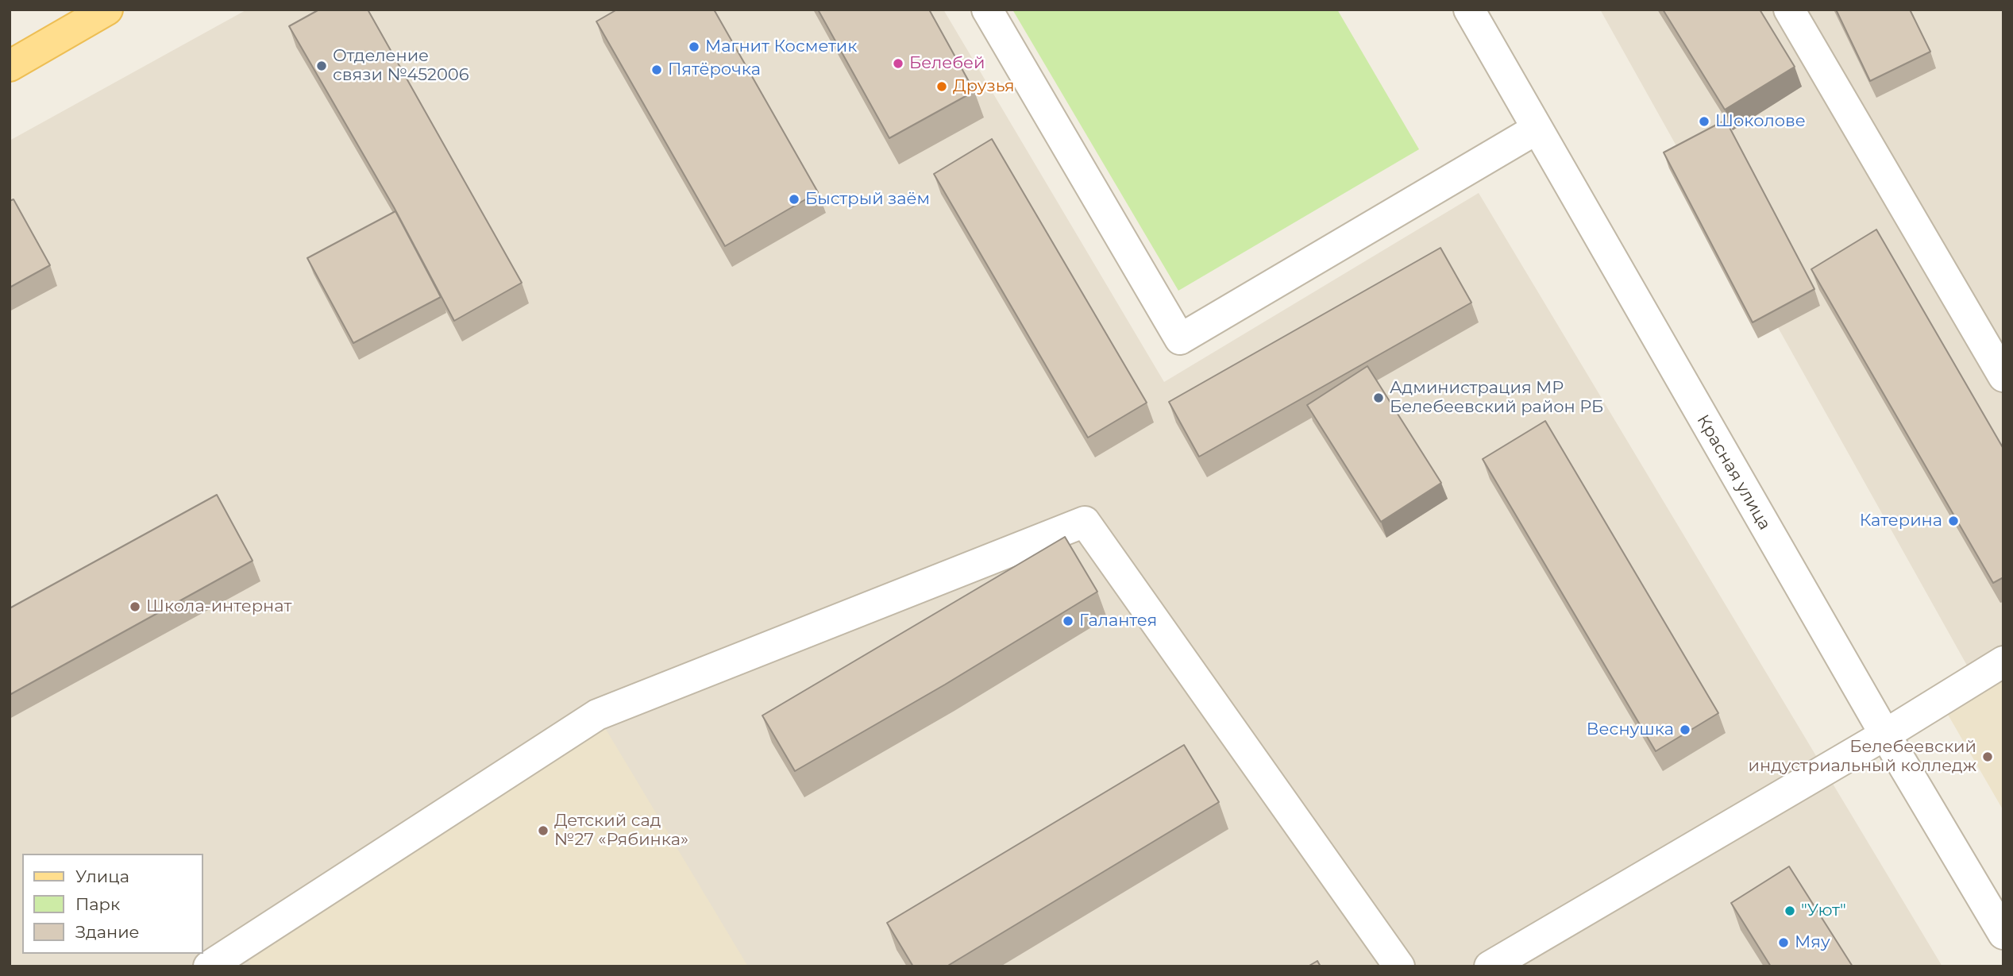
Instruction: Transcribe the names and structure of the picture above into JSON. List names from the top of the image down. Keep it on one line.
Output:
{"streets":{"street":["Красная улица"]},"places":["Магнит Косметик","Белебей","Отделение связи №452006","Пятёрочка","Друзья","Шоколове","Быстрый заём","Администрация МР Белебеевский район РБ","Катерина","Школа-интернат","Галантея","Веснушка","Белебеевский индустриальный колледж","Детский сад №27 «Рябинка»","\"Уют\"","Мяу"],"legend":["Улица","Парк","Здание"]}
